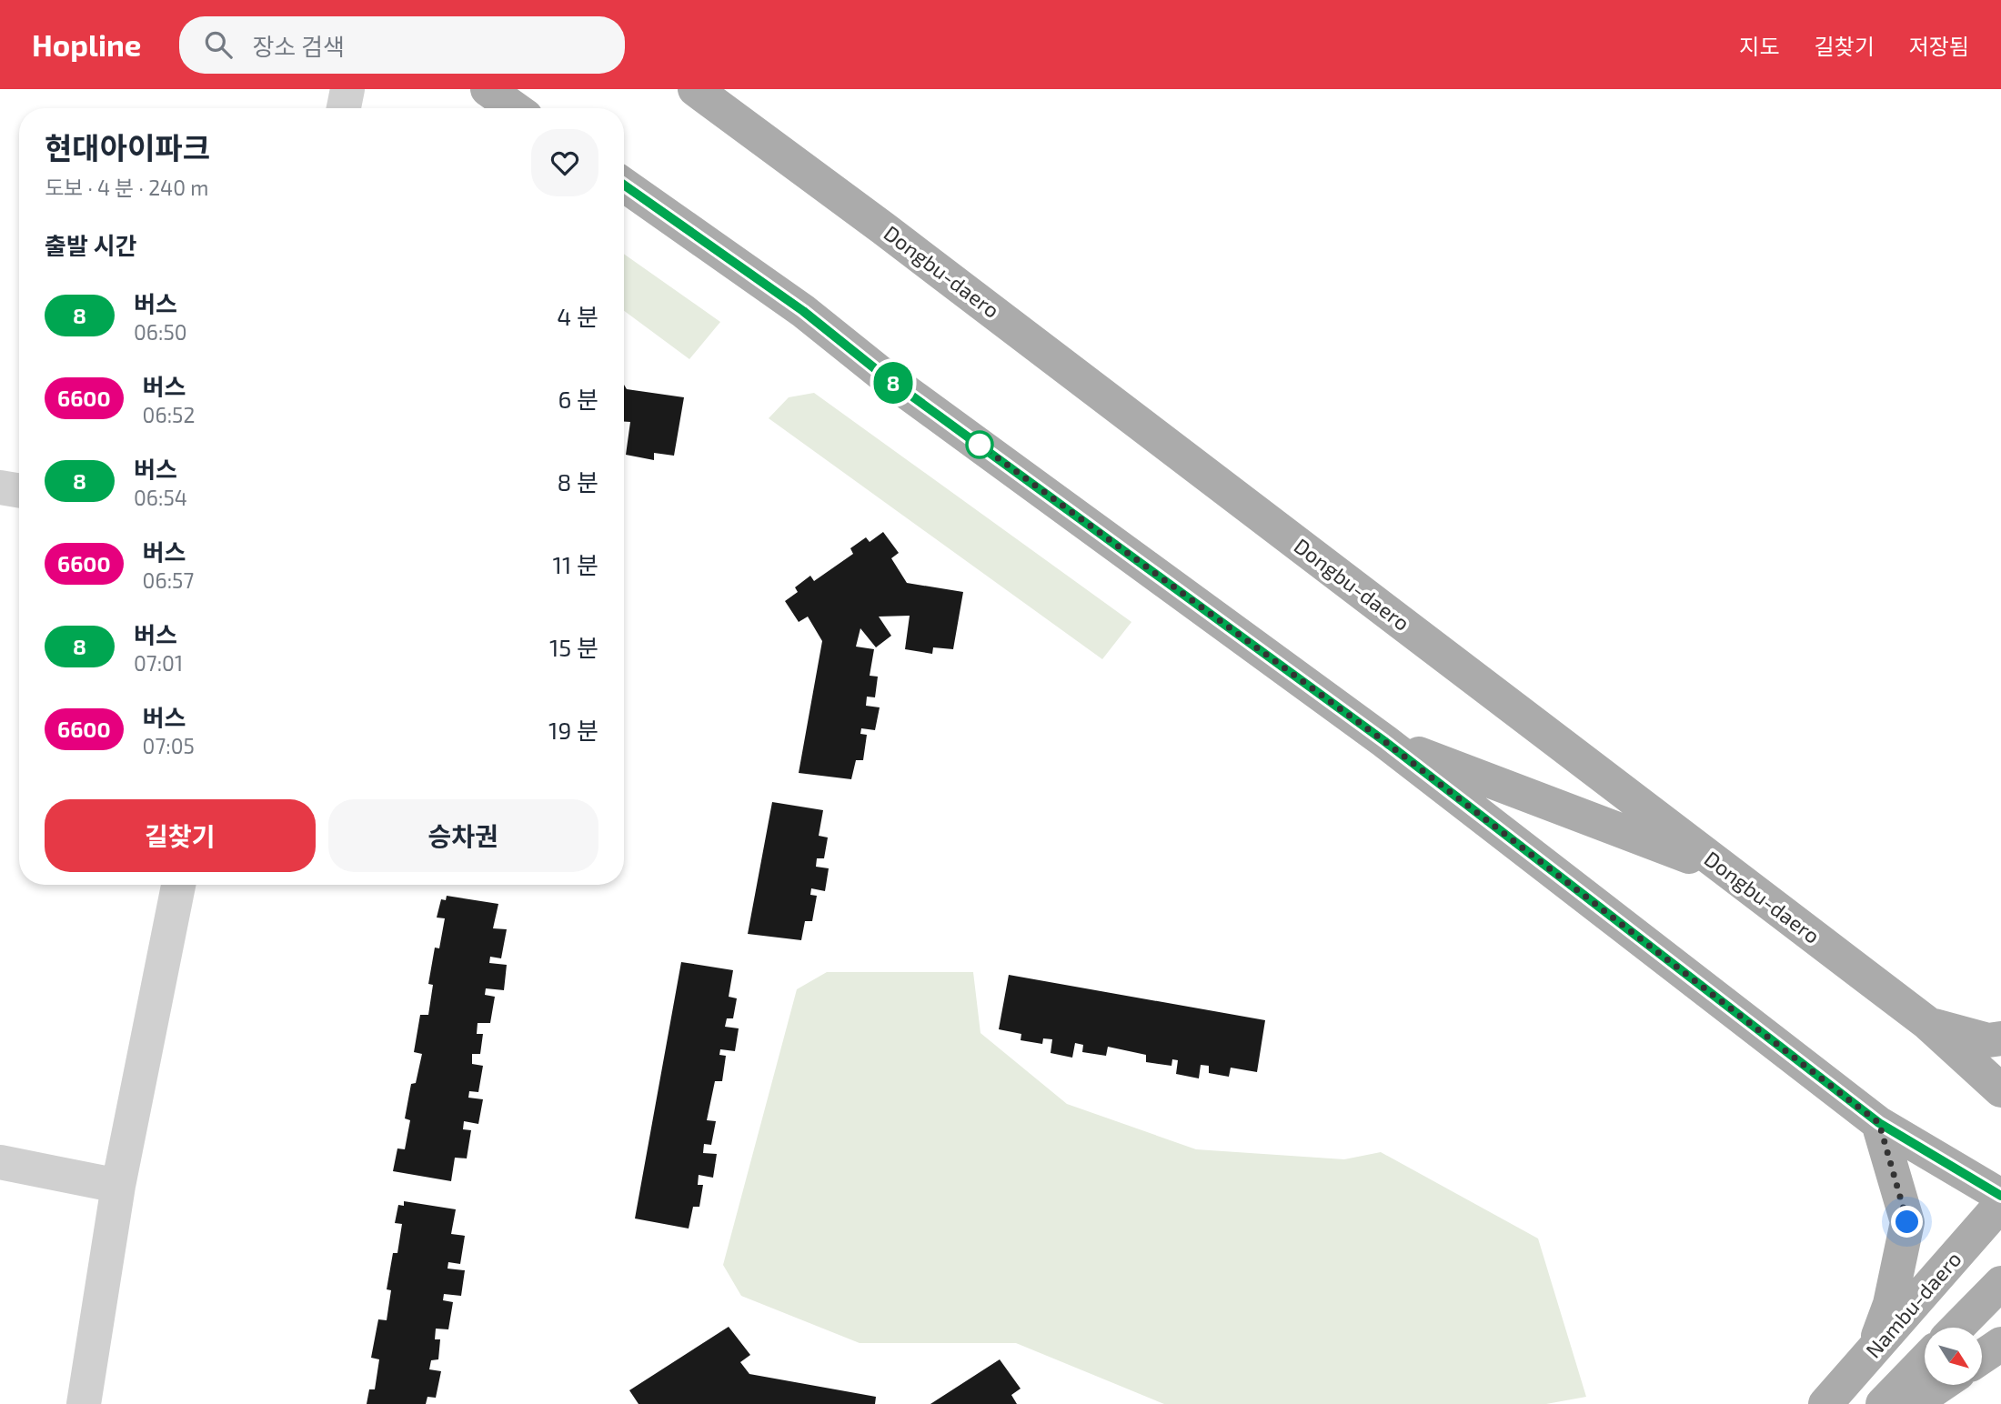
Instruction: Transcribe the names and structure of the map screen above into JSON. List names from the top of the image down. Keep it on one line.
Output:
{"streets":{"main road":["Dongbu-daero","Nambu-daero"]},"lines":["bus line 8"],"north":"bottom right","page":{"header":"Hopline","search":"장소 검색","nav":["지도","길찾기","저장됨"],"on_map":"8","heading":[["현대아이파크","도보 · 4 분 · 240 m"],"출발 시간"],"list":[{"mark":"8","name":"버스","note":"06:50","value":"4 분"},{"mark":"6600","name":"버스","note":"06:52","value":"6 분"},{"mark":"8","name":"버스","note":"06:54","value":"8 분"},{"mark":"6600","name":"버스","note":"06:57","value":"11 분"},{"mark":"8","name":"버스","note":"07:01","value":"15 분"},{"mark":"6600","name":"버스","note":"07:05","value":"19 분"}],"buttons":["길찾기","승차권"]}}
